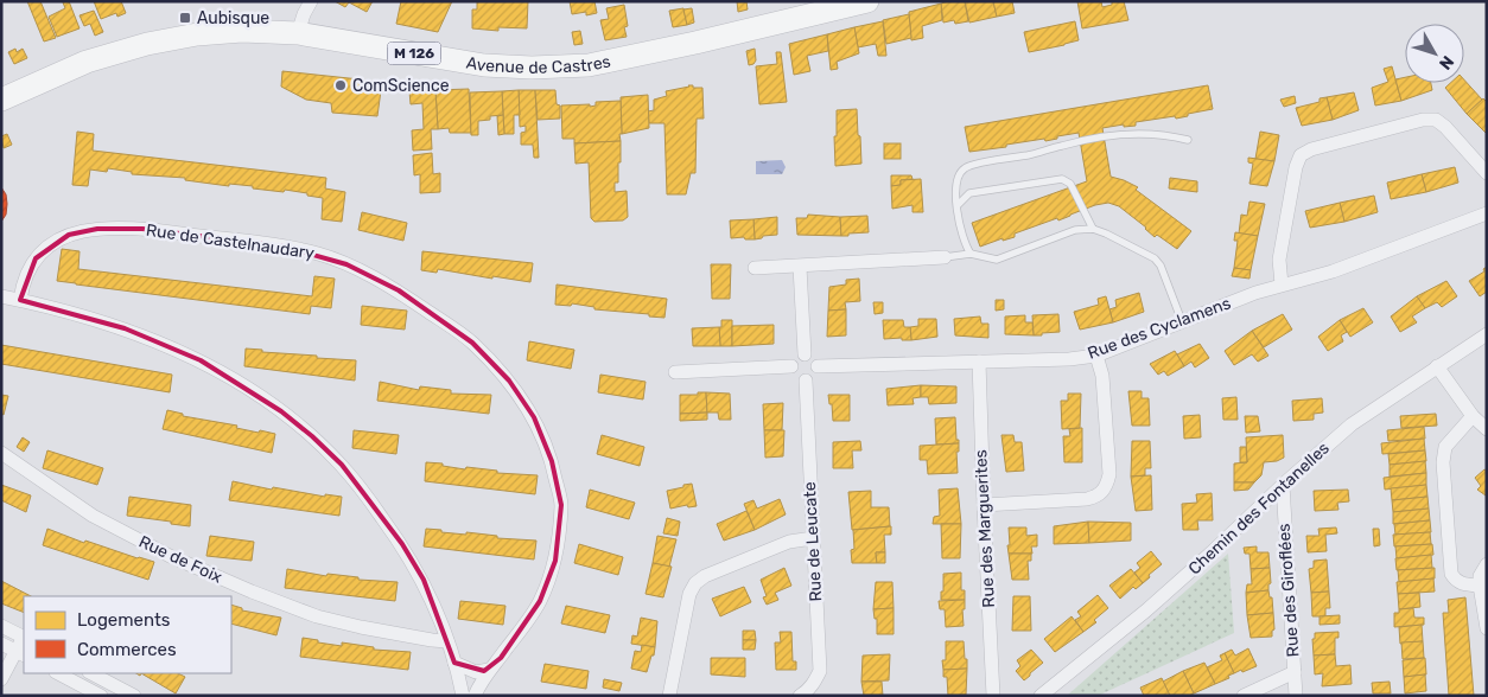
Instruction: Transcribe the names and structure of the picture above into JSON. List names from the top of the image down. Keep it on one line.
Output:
{"streets":{"main road":["M 126","Avenue de Castres"],"street":["Rue de Castelnaudary","Rue des Cyclamens","Chemin des Fontanelles","Rue des Marguerites","Rue de Leucate","Rue de Foix","Rue des Giroflées"]},"crossings":[["Rue des Cyclamens","Rue des Marguerites"],["Rue des Cyclamens","Rue de Leucate"],["Chemin des Fontanelles","Rue des Giroflées"]],"places":{"transit":["Aubisque"],"other":["ComScience"]},"legend":["Logements","Commerces"],"north":"bottom right"}
